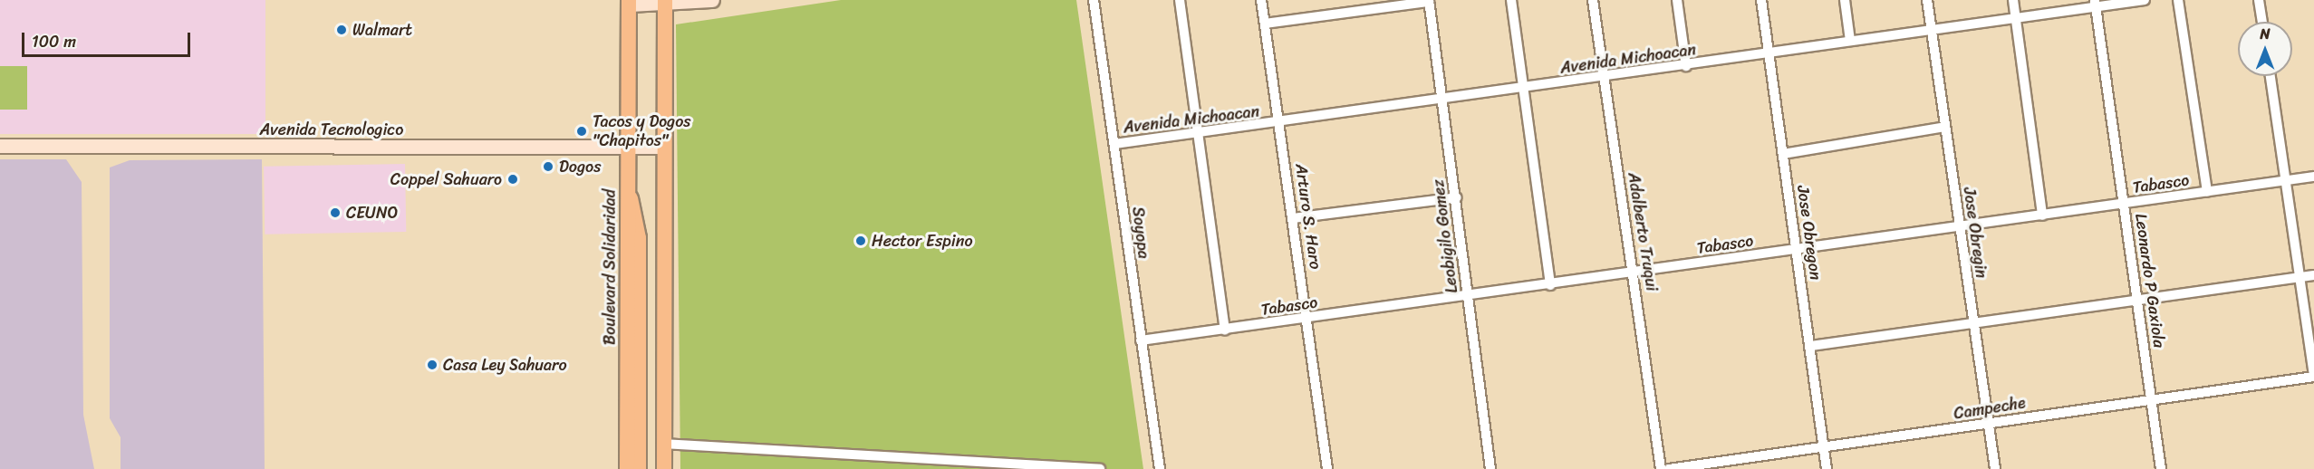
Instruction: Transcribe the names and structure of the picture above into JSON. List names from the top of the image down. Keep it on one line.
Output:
{"streets":{"main road":["Boulevard Solidaridad"],"street":["Avenida Michoacan","Avenida Tecnologico","Tabasco","Arturo S. Haro","Adalberto Truqui","Soyopa","Jose Obregon","Jose Obregin","Leobigilo Gomez","Leonardo P Gaxiola","Campeche"]},"crossings":[["Avenida Michoacan","Arturo S. Haro"],["Avenida Michoacan","Adalberto Truqui"],["Avenida Michoacan","Soyopa"],["Avenida Michoacan","Jose Obregon"],["Avenida Michoacan","Jose Obregin"],["Avenida Michoacan","Leobigilo Gomez"],["Avenida Michoacan","Leonardo P Gaxiola"],["Avenida Tecnologico","Boulevard Solidaridad"],["Tabasco","Arturo S. Haro"],["Tabasco","Adalberto Truqui"],["Tabasco","Soyopa"],["Tabasco","Jose Obregon"],["Tabasco","Jose Obregin"],["Tabasco","Leobigilo Gomez"],["Tabasco","Leonardo P Gaxiola"],["Jose Obregon","Campeche"],["Jose Obregin","Campeche"],["Leonardo P Gaxiola","Campeche"]],"places":["Walmart","Tacos y Dogos \"Chapitos\"","Dogos","Coppel Sahuaro","CEUNO","Hector Espino","Casa Ley Sahuaro"],"scale_bar":"100 m","north":"top"}
